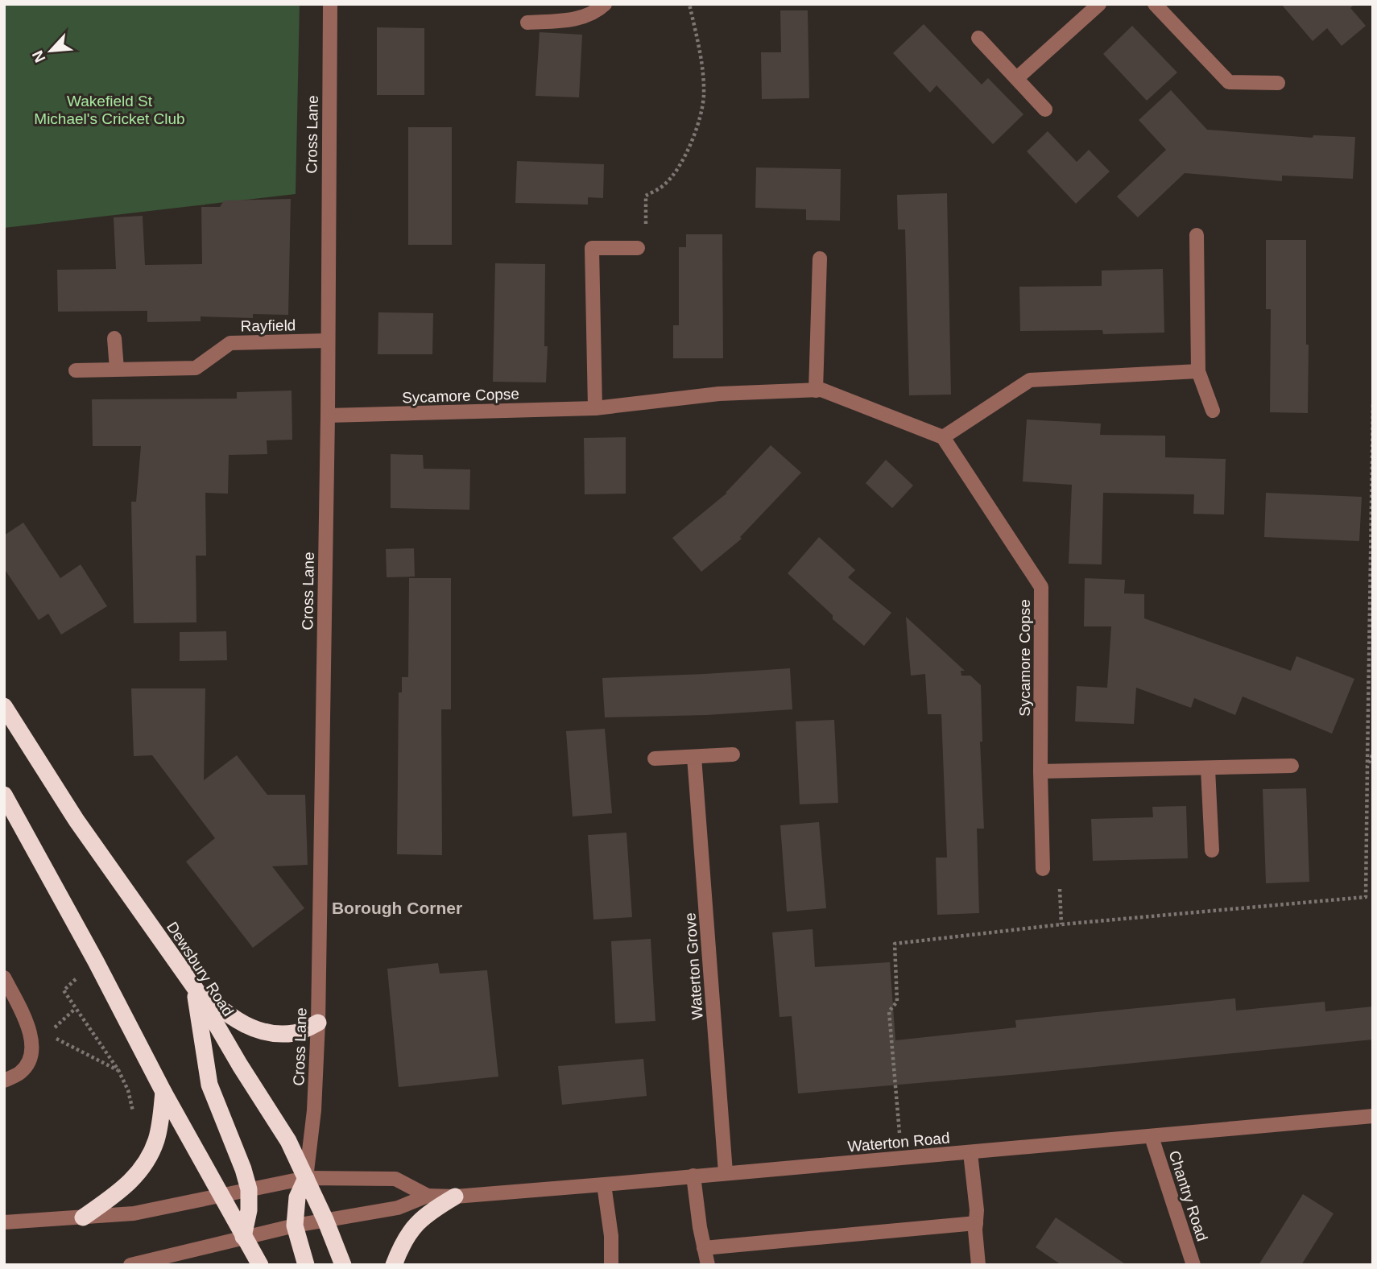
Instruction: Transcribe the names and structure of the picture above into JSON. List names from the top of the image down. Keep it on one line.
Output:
{"streets":{"highway":["Dewsbury Road"],"street":["Cross Lane","Rayfield","Sycamore Copse","Waterton Grove","Waterton Road","Chantry Road"]},"crossings":[["Cross Lane","Rayfield"],["Cross Lane","Sycamore Copse"],["Cross Lane","Dewsbury Road"],["Cross Lane","Waterton Road"],["Waterton Grove","Waterton Road"],["Dewsbury Road","Waterton Road"],["Waterton Road","Chantry Road"]],"districts":["Borough Corner"],"parks":["Wakefield St Michael's Cricket Club"],"north":"bottom left"}
